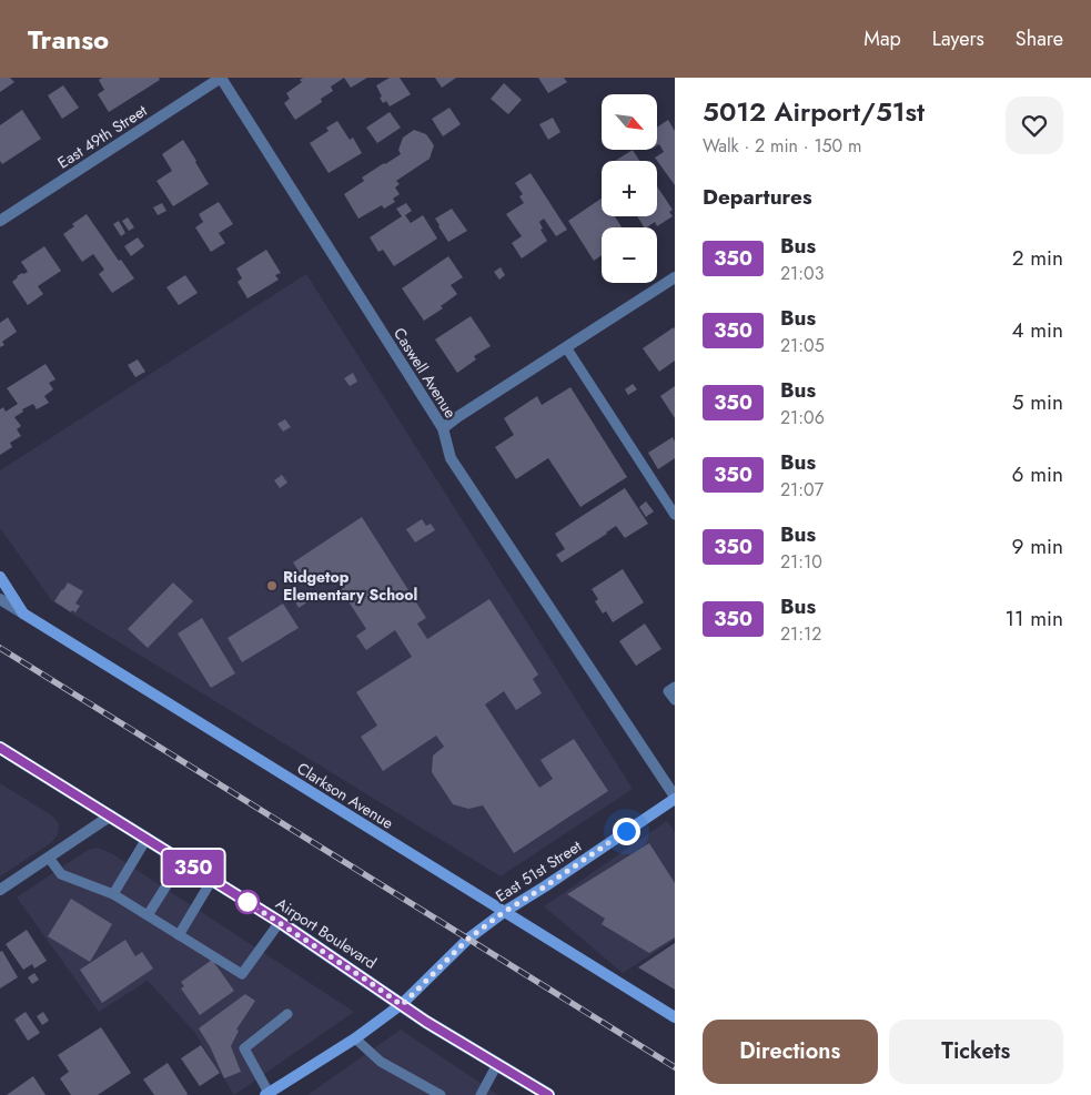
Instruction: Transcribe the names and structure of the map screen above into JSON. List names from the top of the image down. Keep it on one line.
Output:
{"streets":{"main road":["Airport Boulevard"],"street":["East 49th Street","Caswell Avenue","Clarkson Avenue","East 51st Street"]},"crossings":[["East 49th Street","Caswell Avenue"],["Caswell Avenue","East 51st Street"],["Clarkson Avenue","East 51st Street"],["East 51st Street","Airport Boulevard"]],"places":["Ridgetop Elementary School"],"lines":["bus line 350"],"north":"bottom right","page":{"header":"Transo","nav":["Map","Layers","Share"],"on_map":"350","heading":[["5012 Airport/51st","Walk · 2 min · 150 m"],"Departures"],"map_buttons":["+","−"],"list":[{"mark":"350","name":"Bus","note":"21:03","value":"2 min"},{"mark":"350","name":"Bus","note":"21:05","value":"4 min"},{"mark":"350","name":"Bus","note":"21:06","value":"5 min"},{"mark":"350","name":"Bus","note":"21:07","value":"6 min"},{"mark":"350","name":"Bus","note":"21:10","value":"9 min"},{"mark":"350","name":"Bus","note":"21:12","value":"11 min"}],"buttons":["Directions","Tickets"]}}
